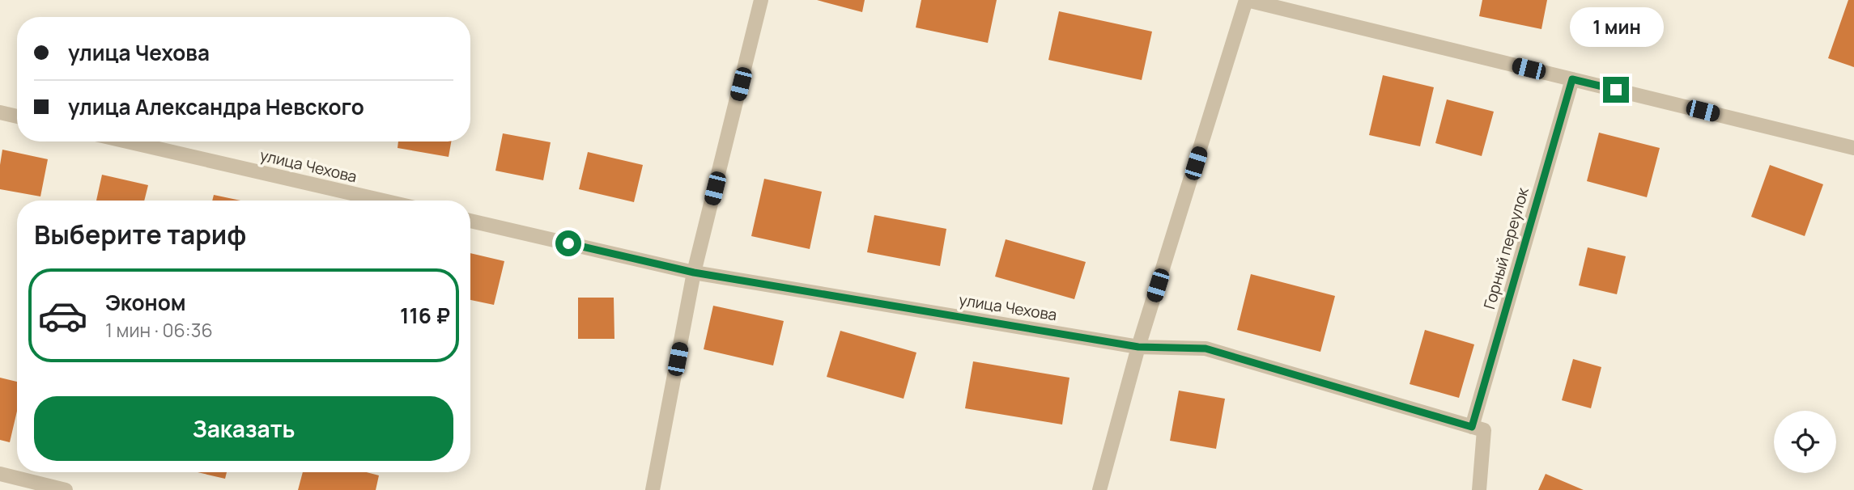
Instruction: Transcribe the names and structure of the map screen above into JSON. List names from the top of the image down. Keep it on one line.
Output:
{"streets":{"street":["улица Чехова","Горный переулок"]},"crossings":[["улица Чехова","Горный переулок"]],"page":{"bubble":"1 мин","banner":["улица Чехова","улица Александра Невского"],"heading":"Выберите тариф","list":[{"name":"Эконом","note":"1 мин · 06:36","value":"116 ₽"}],"buttons":"Заказать"}}
